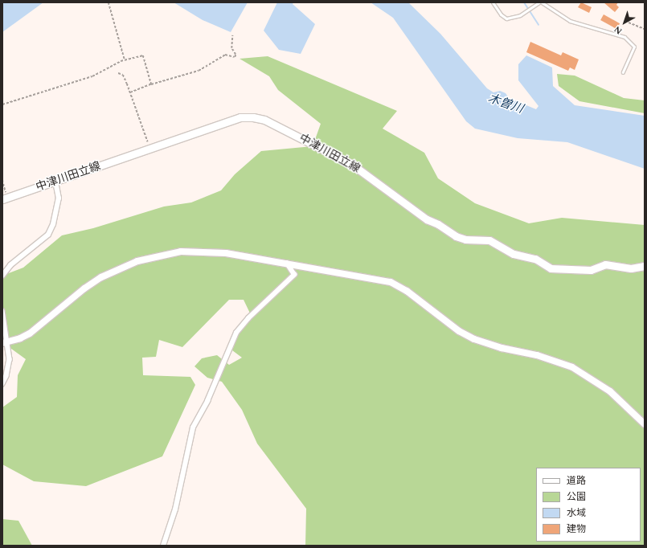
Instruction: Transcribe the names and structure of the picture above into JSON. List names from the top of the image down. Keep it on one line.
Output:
{"streets":{"main road":["中津川田立線"]},"water":["木曽川"],"legend":["道路","公園","水域","建物"],"north":"bottom left"}
